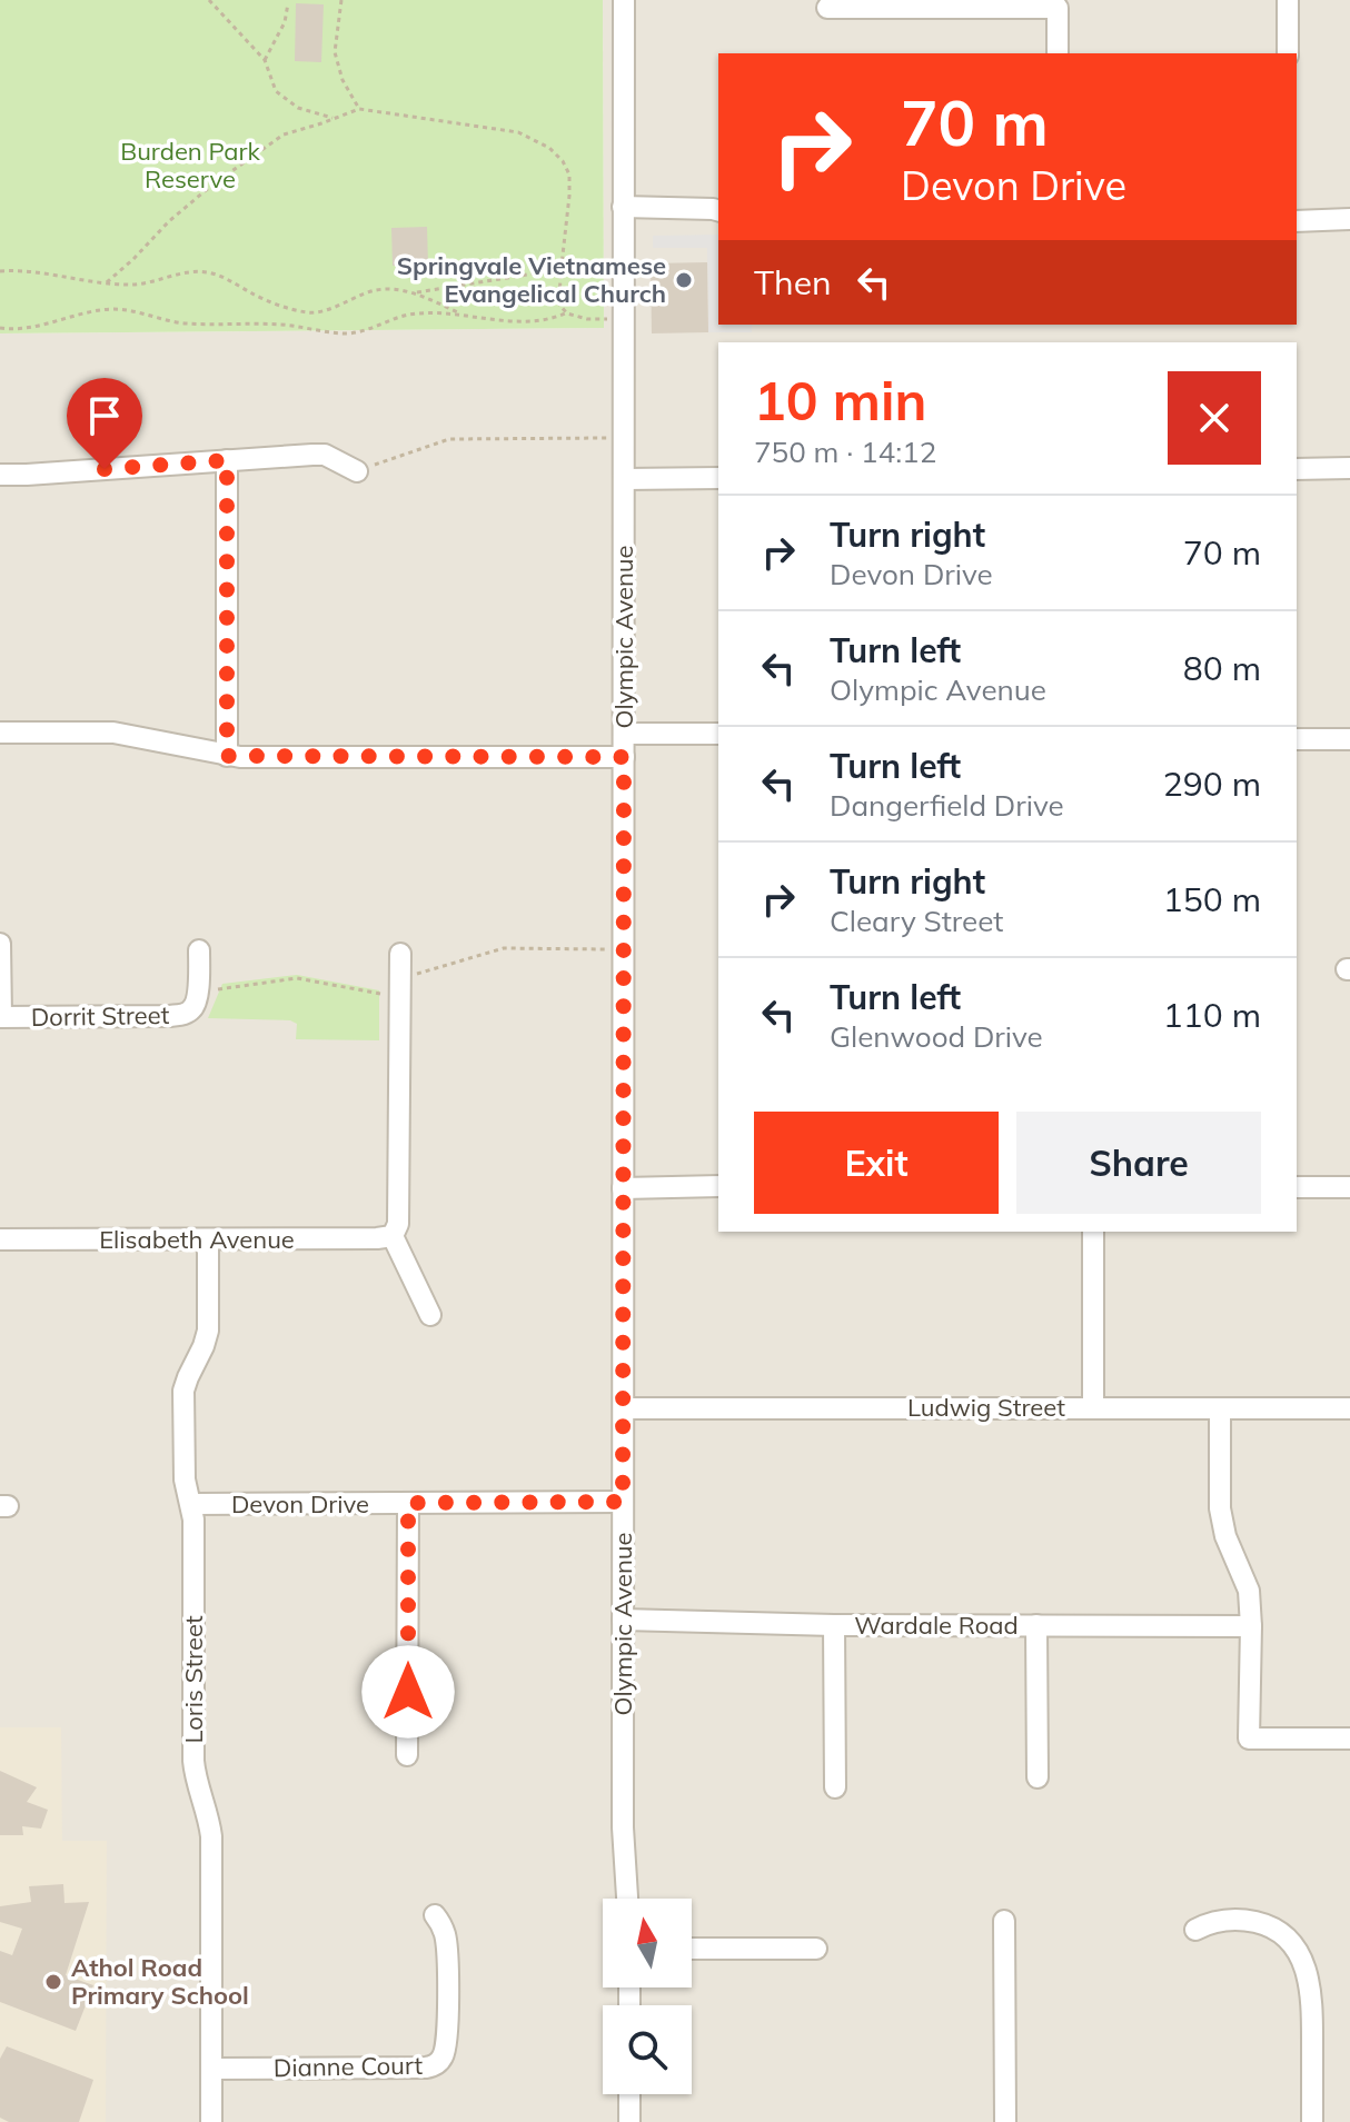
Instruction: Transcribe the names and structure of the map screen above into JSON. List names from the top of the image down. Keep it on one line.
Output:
{"streets":{"street":["Olympic Avenue","Dorrit Street","Elisabeth Avenue","Ludwig Street","Devon Drive","Wardale Road","Loris Street","Dianne Court"]},"crossings":[["Olympic Avenue","Ludwig Street"],["Olympic Avenue","Devon Drive"],["Olympic Avenue","Wardale Road"],["Elisabeth Avenue","Loris Street"],["Devon Drive","Loris Street"],["Loris Street","Dianne Court"]],"parks":["Burden Park Reserve"],"places":["Springvale Vietnamese Evangelical Church","Athol Road Primary School"],"north":"top","page":{"turn":["70 m","Devon Drive"],"then":"Then","heading":["10 min","750 m · 14:12"],"list":[{"name":"Turn right","note":"Devon Drive","value":"70 m"},{"name":"Turn left","note":"Olympic Avenue","value":"80 m"},{"name":"Turn left","note":"Dangerfield Drive","value":"290 m"},{"name":"Turn right","note":"Cleary Street","value":"150 m"},{"name":"Turn left","note":"Glenwood Drive","value":"110 m"}],"buttons":["Exit","Share"]}}
